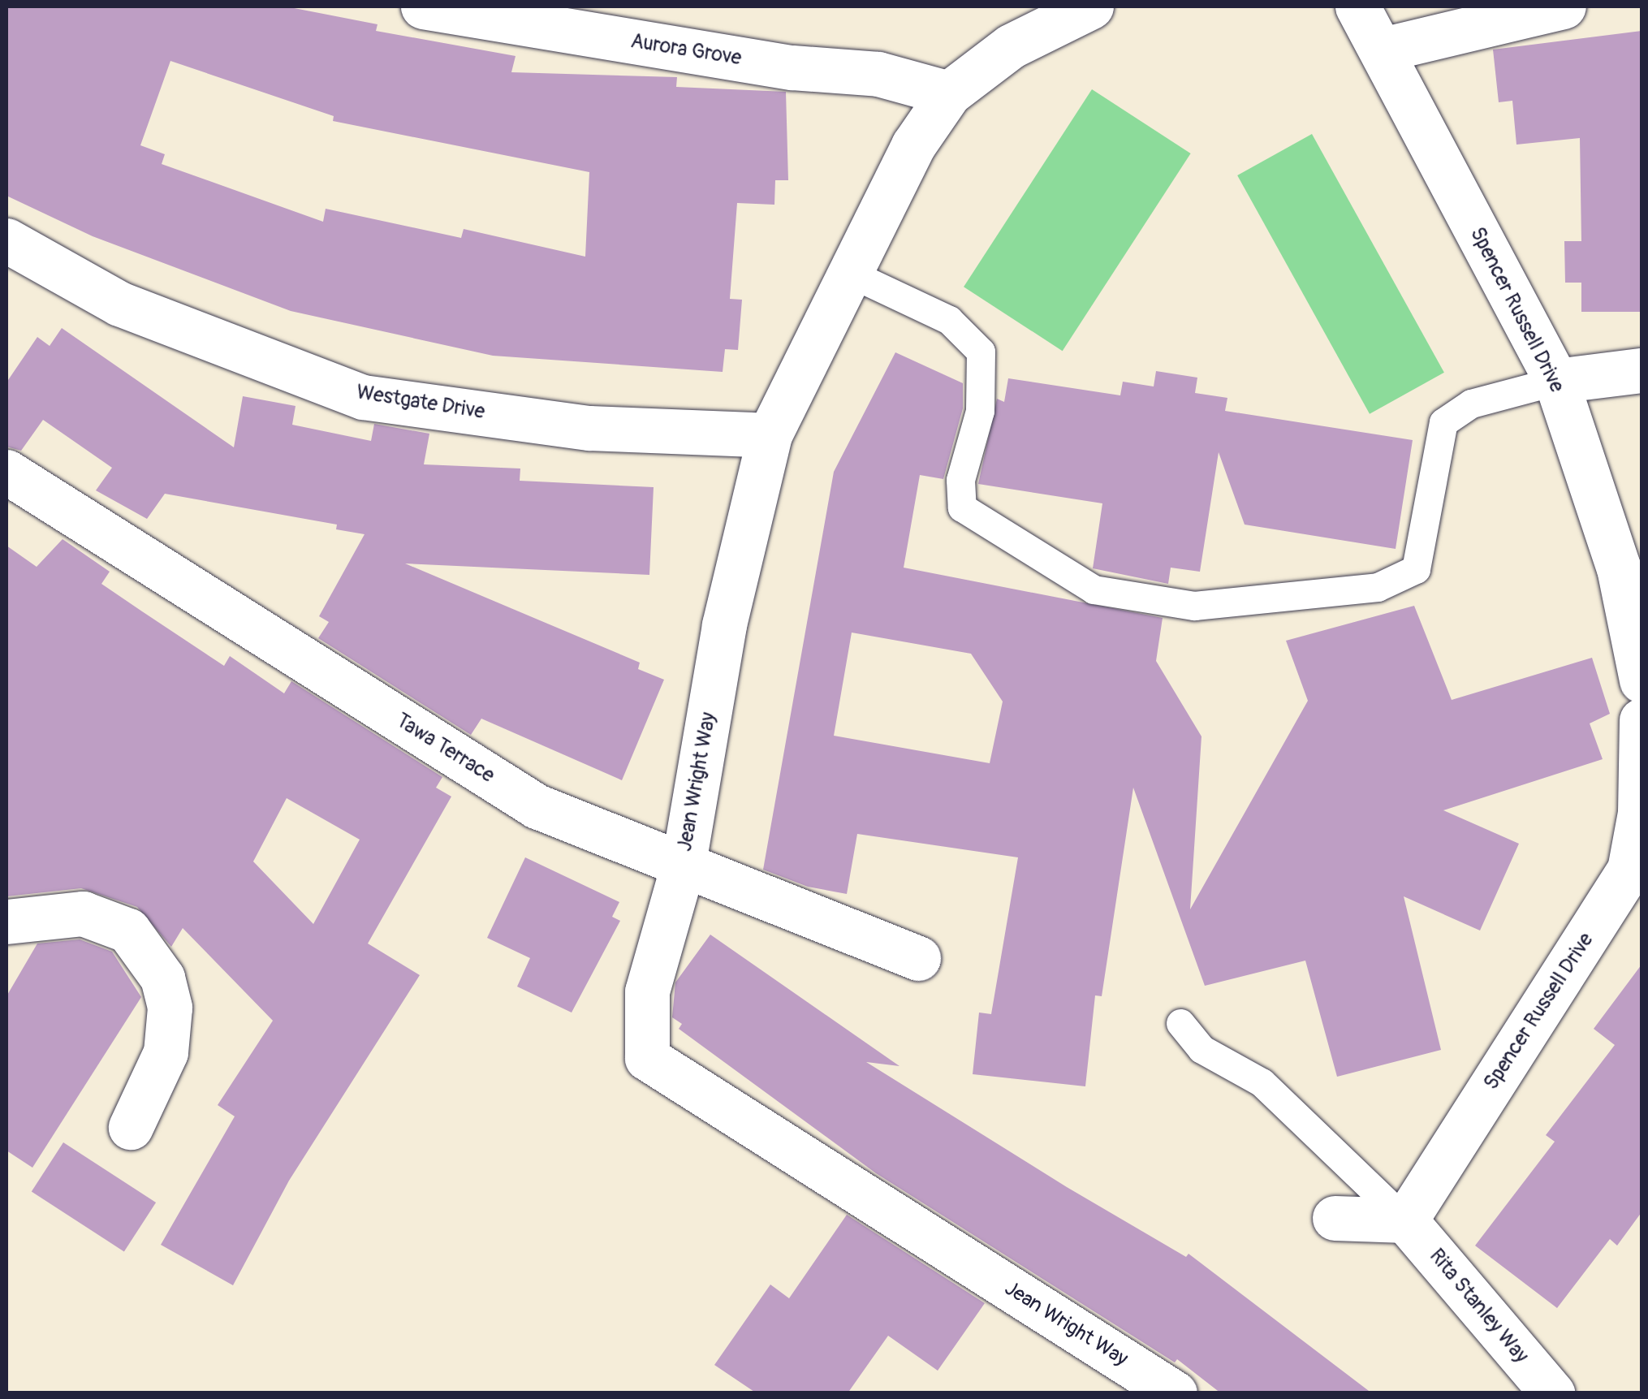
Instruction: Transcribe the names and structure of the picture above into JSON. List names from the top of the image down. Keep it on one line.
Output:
{"streets":{"street":["Aurora Grove","Spencer Russell Drive","Westgate Drive","Tawa Terrace","Jean Wright Way","Rita Stanley Way"]},"crossings":[["Aurora Grove","Jean Wright Way"],["Spencer Russell Drive","Rita Stanley Way"],["Westgate Drive","Jean Wright Way"],["Tawa Terrace","Jean Wright Way"]]}
